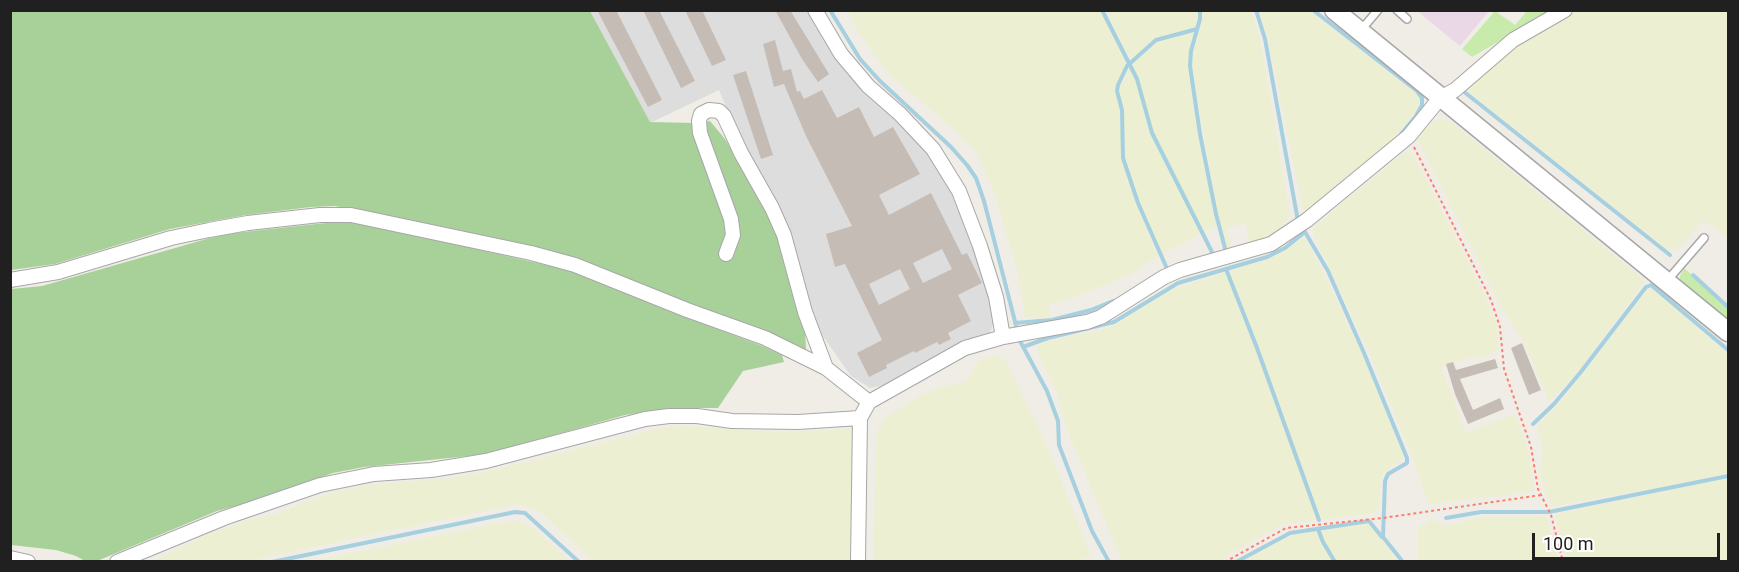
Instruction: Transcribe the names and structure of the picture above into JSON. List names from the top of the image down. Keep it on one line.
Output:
{"scale_bar":"100 m"}
